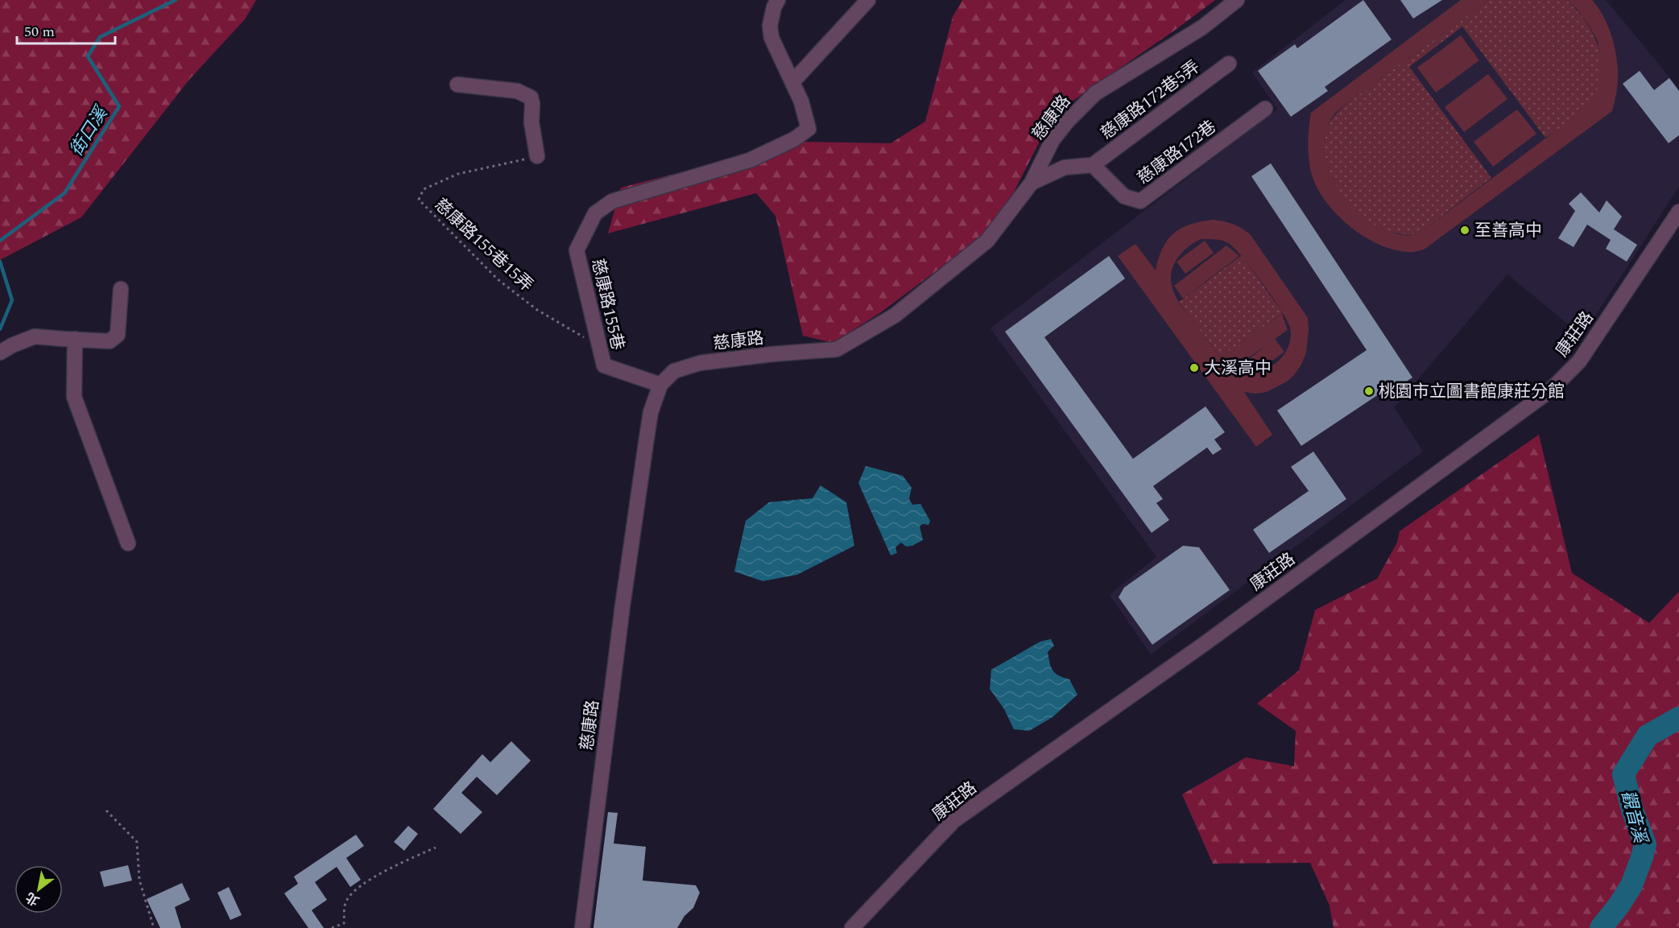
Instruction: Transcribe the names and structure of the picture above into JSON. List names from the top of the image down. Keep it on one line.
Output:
{"streets":{"street":["慈康路172巷5弄","慈康路","慈康路172巷","慈康路155巷","康莊路"],"path":["慈康路155巷15弄"]},"crossings":[["慈康路172巷5弄","慈康路172巷"],["慈康路","慈康路155巷"],["慈康路155巷15弄","慈康路155巷"]],"water":["街口溪","觀音溪"],"places":["至善高中","大溪高中","桃園市立圖書館康莊分館"],"scale_bar":"50 m","north":"bottom left"}
